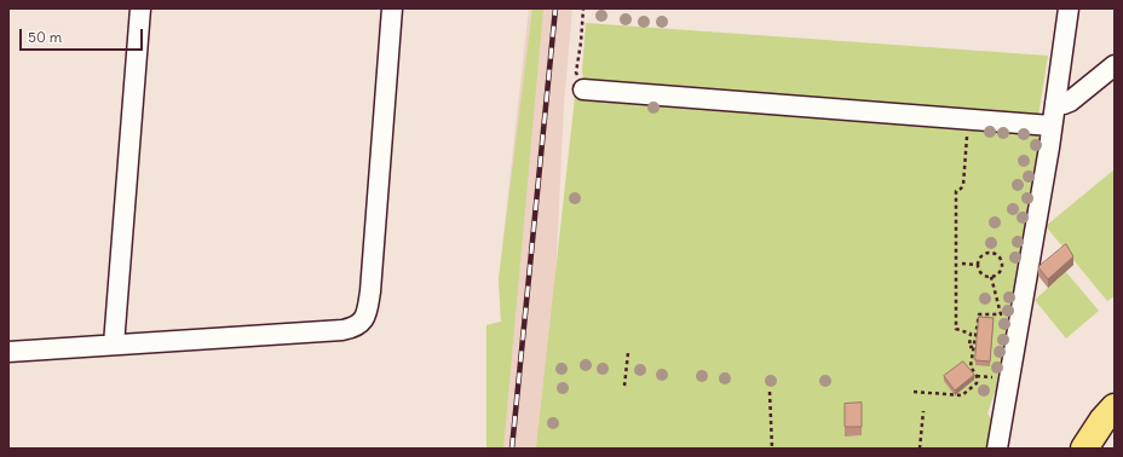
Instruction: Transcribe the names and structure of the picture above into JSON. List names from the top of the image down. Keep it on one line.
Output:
{"scale_bar":"50 m"}
